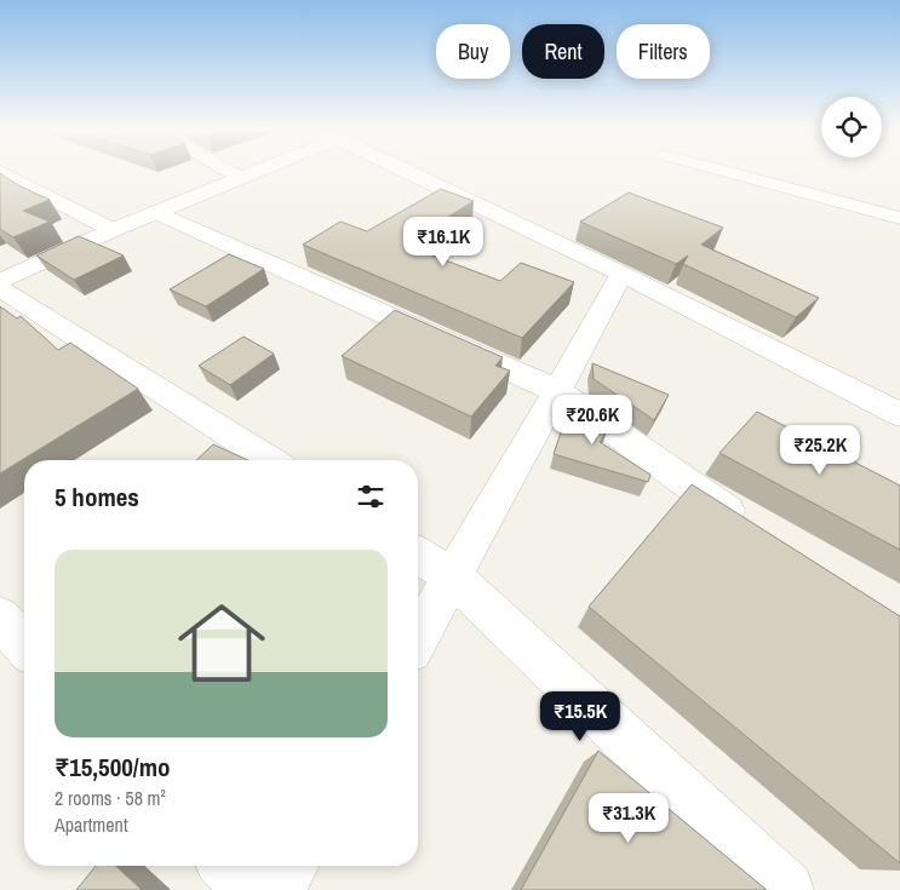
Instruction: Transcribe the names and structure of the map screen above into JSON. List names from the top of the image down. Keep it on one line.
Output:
{"page":{"chip":["Buy","Rent","Filters"],"price":["₹16.1K","₹20.6K","₹25.2K","₹15.5K","₹31.3K"],"heading":"5 homes","list":[{"name":"₹15,500/mo","note":"2 rooms · 58 m² · Apartment"}]}}
